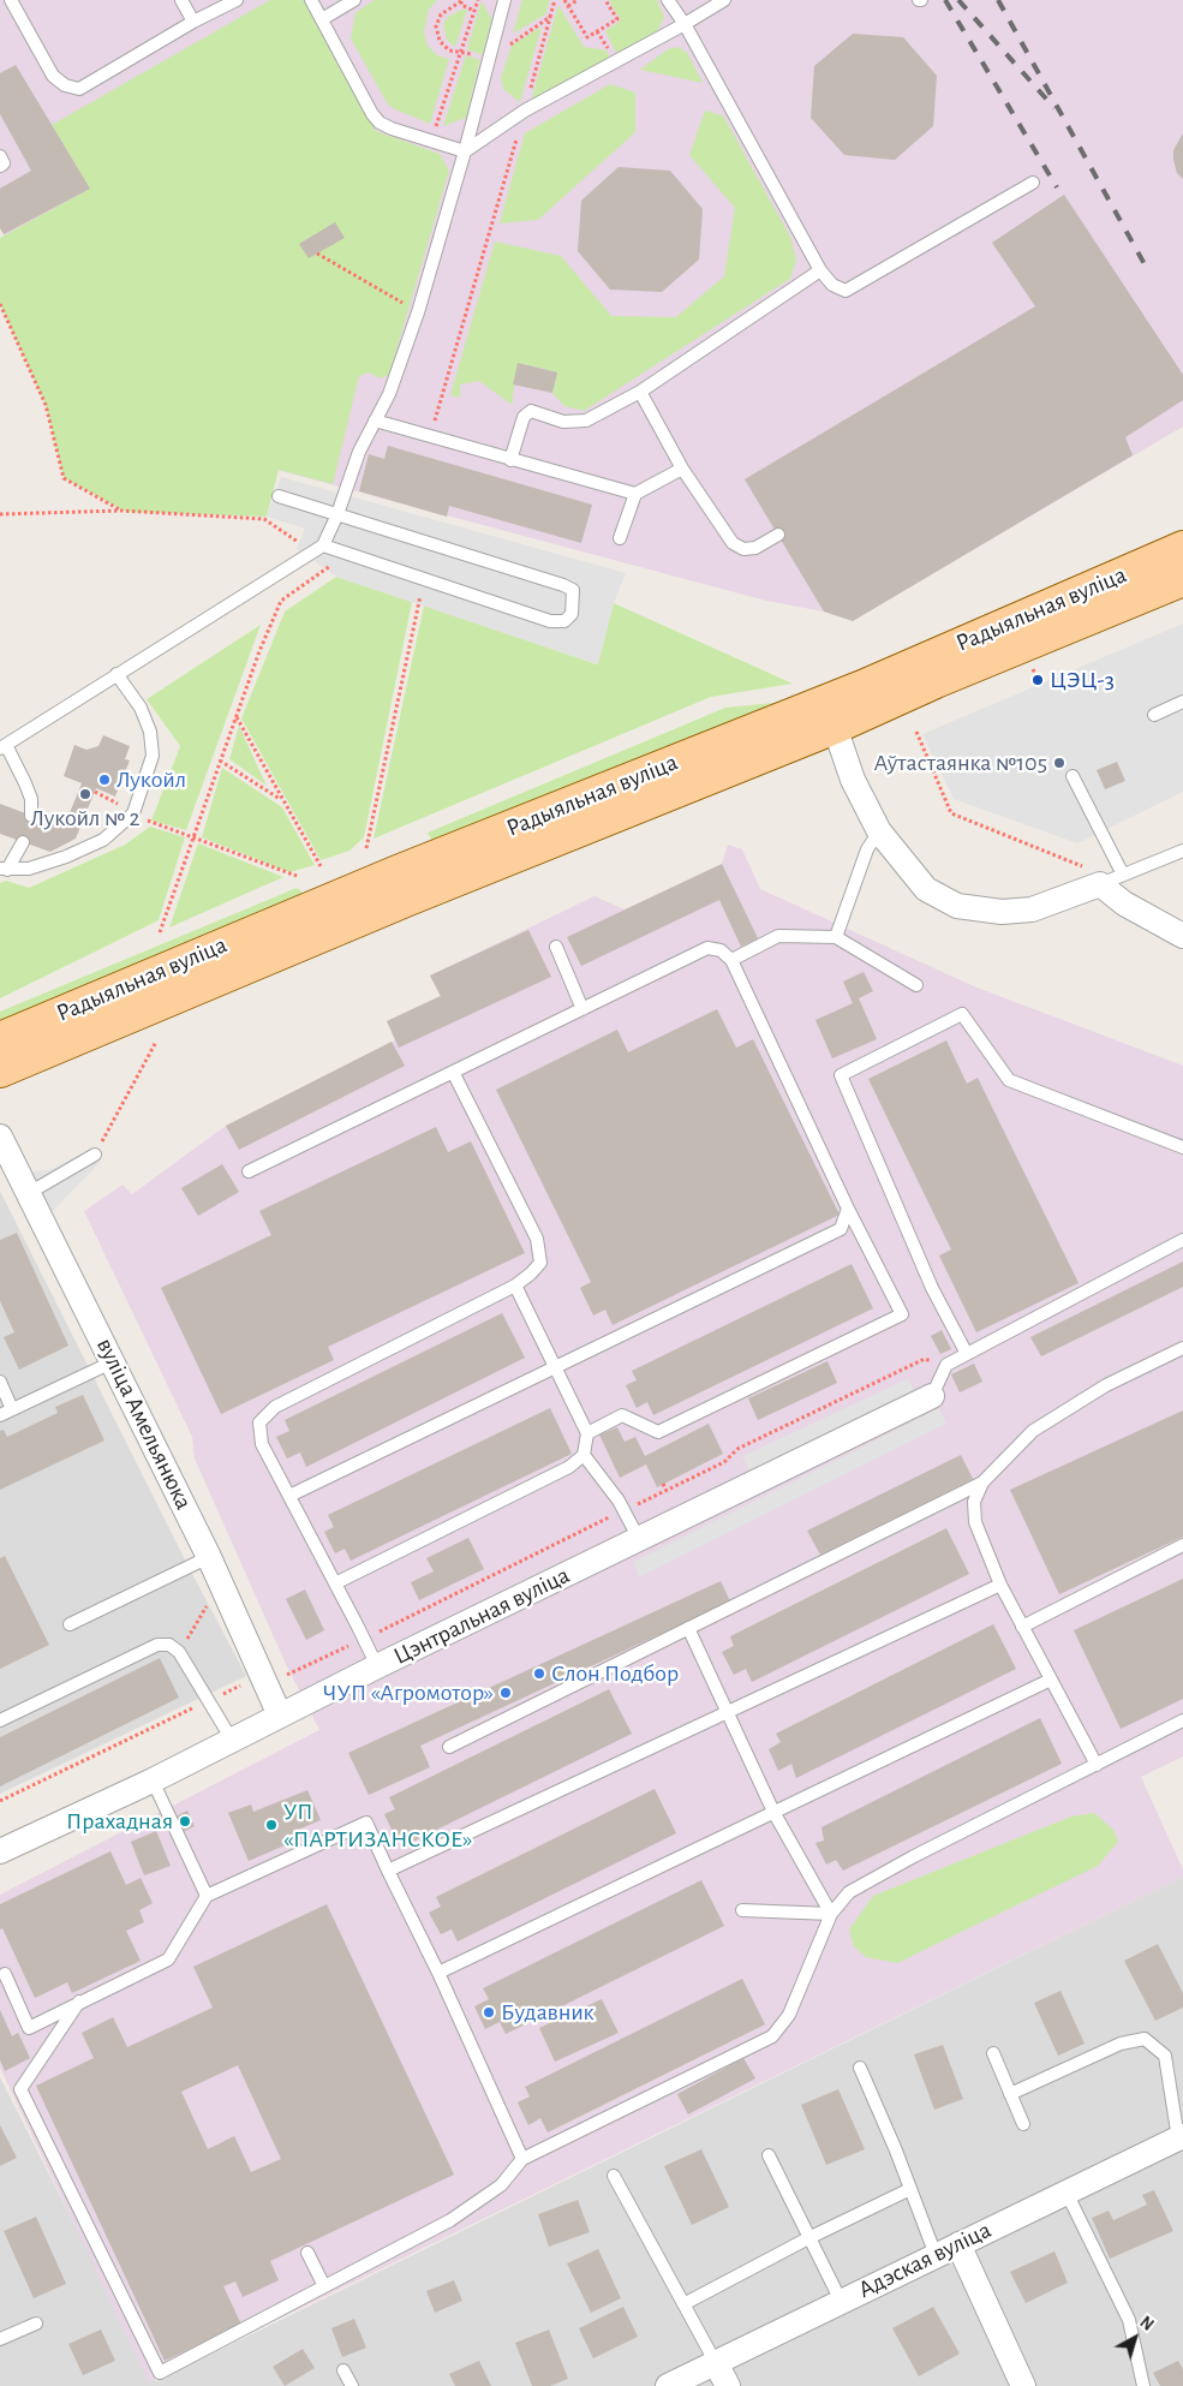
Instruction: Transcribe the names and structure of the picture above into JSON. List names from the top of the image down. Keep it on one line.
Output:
{"streets":{"main road":["Радыяльная вуліца"],"street":["вуліца Амельянюка","Цэнтральная вуліца","Адэская вуліца"]},"crossings":[["вуліца Амельянюка","Цэнтральная вуліца"]],"places":["ЦЭЦ-3","Аўтастаянка №105","Лукойл","Лукойл № 2","Слон Подбор","ЧУП «Агромотор»","Прахадная","УП «ПАРТИЗАНСКОЕ»","Будавник"],"north":"top right"}
